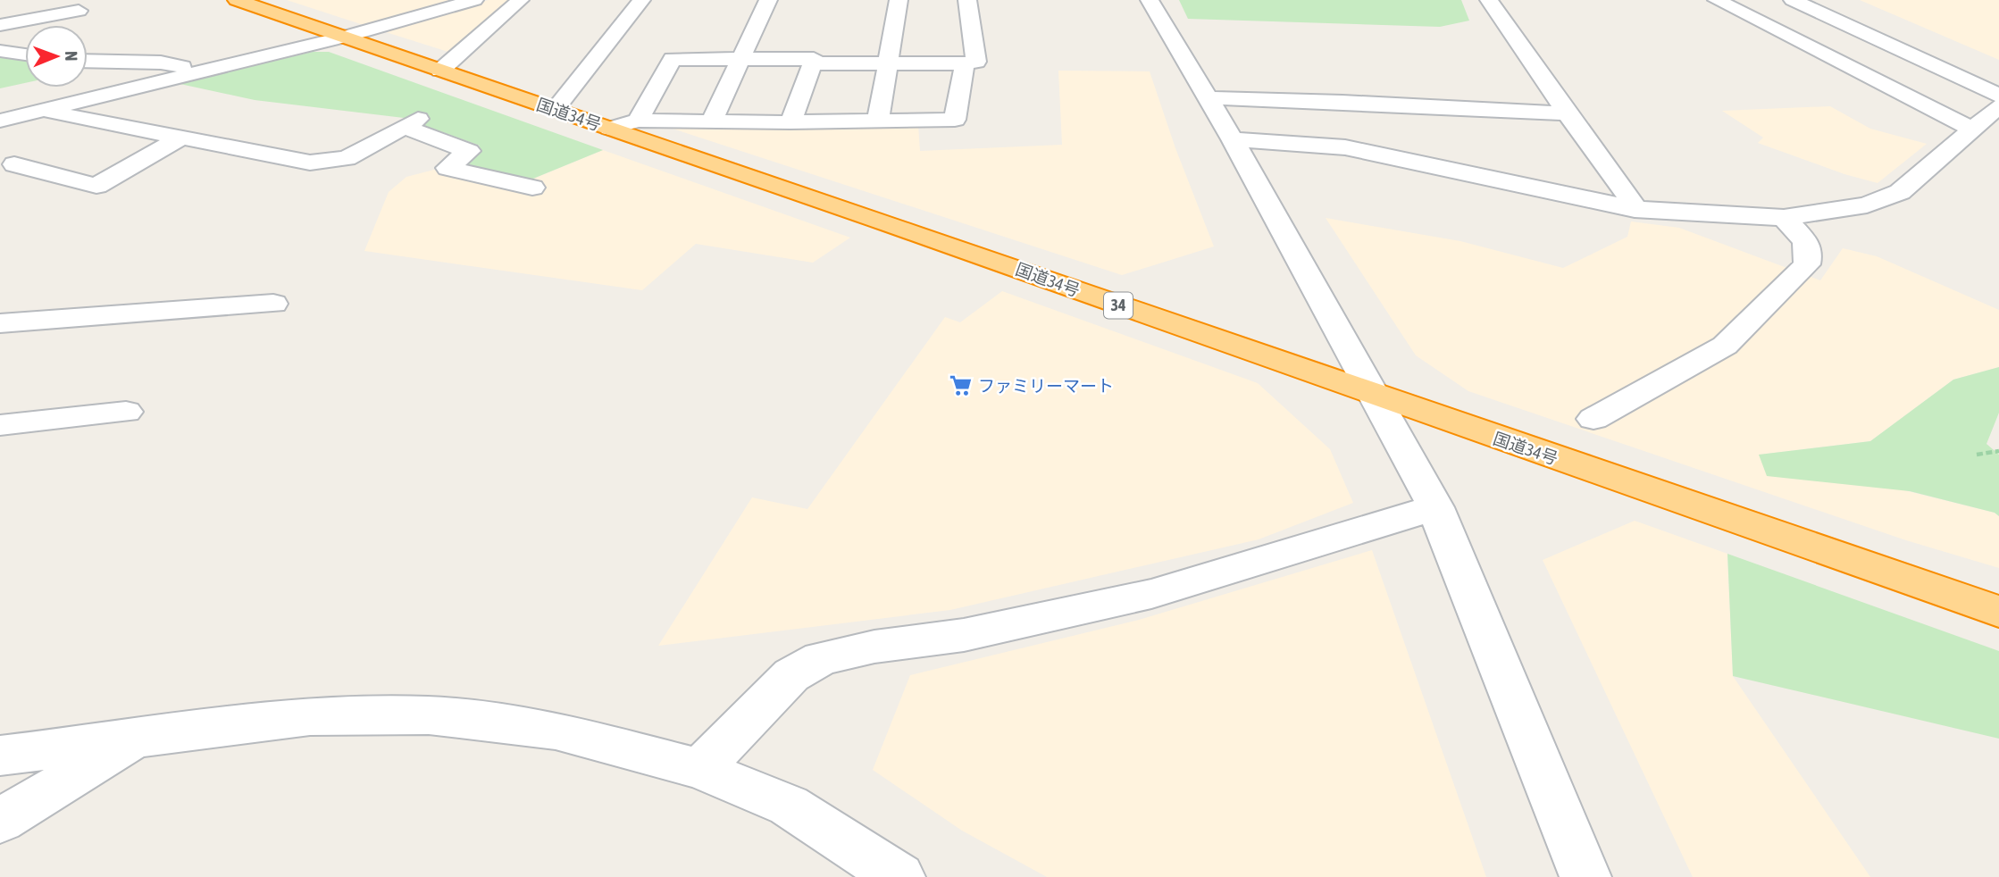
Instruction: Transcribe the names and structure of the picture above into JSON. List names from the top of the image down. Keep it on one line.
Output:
{"streets":{"highway":["国道34号","34"]},"places":{"supermarket":["ファミリーマート"]},"north":"right"}
